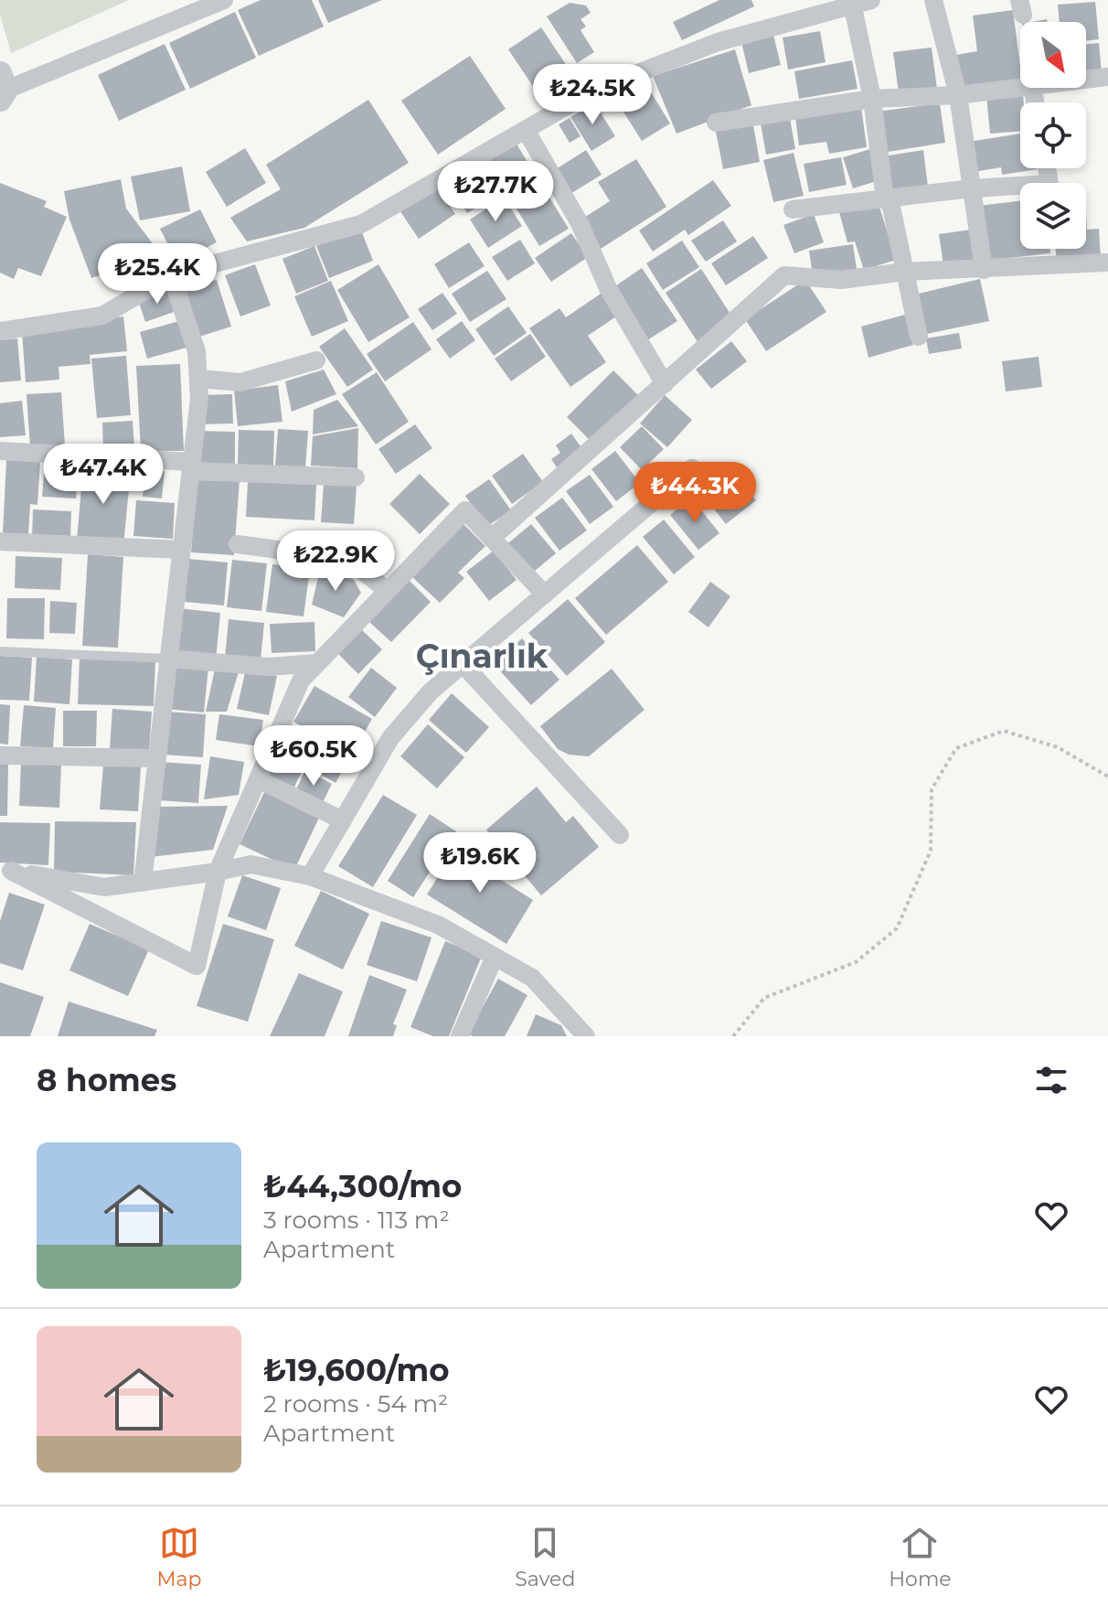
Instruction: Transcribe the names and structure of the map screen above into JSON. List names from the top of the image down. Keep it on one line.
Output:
{"districts":["Çınarlık"],"north":"bottom right","page":{"price":["₺24.5K","₺27.7K","₺25.4K","₺47.4K","₺44.3K","₺22.9K","₺60.5K","₺19.6K"],"heading":"8 homes","list":[{"name":"₺44,300/mo","note":"3 rooms · 113 m² · Apartment"},{"name":"₺19,600/mo","note":"2 rooms · 54 m² · Apartment"}],"tabs":["Map","Saved","Home"]}}
